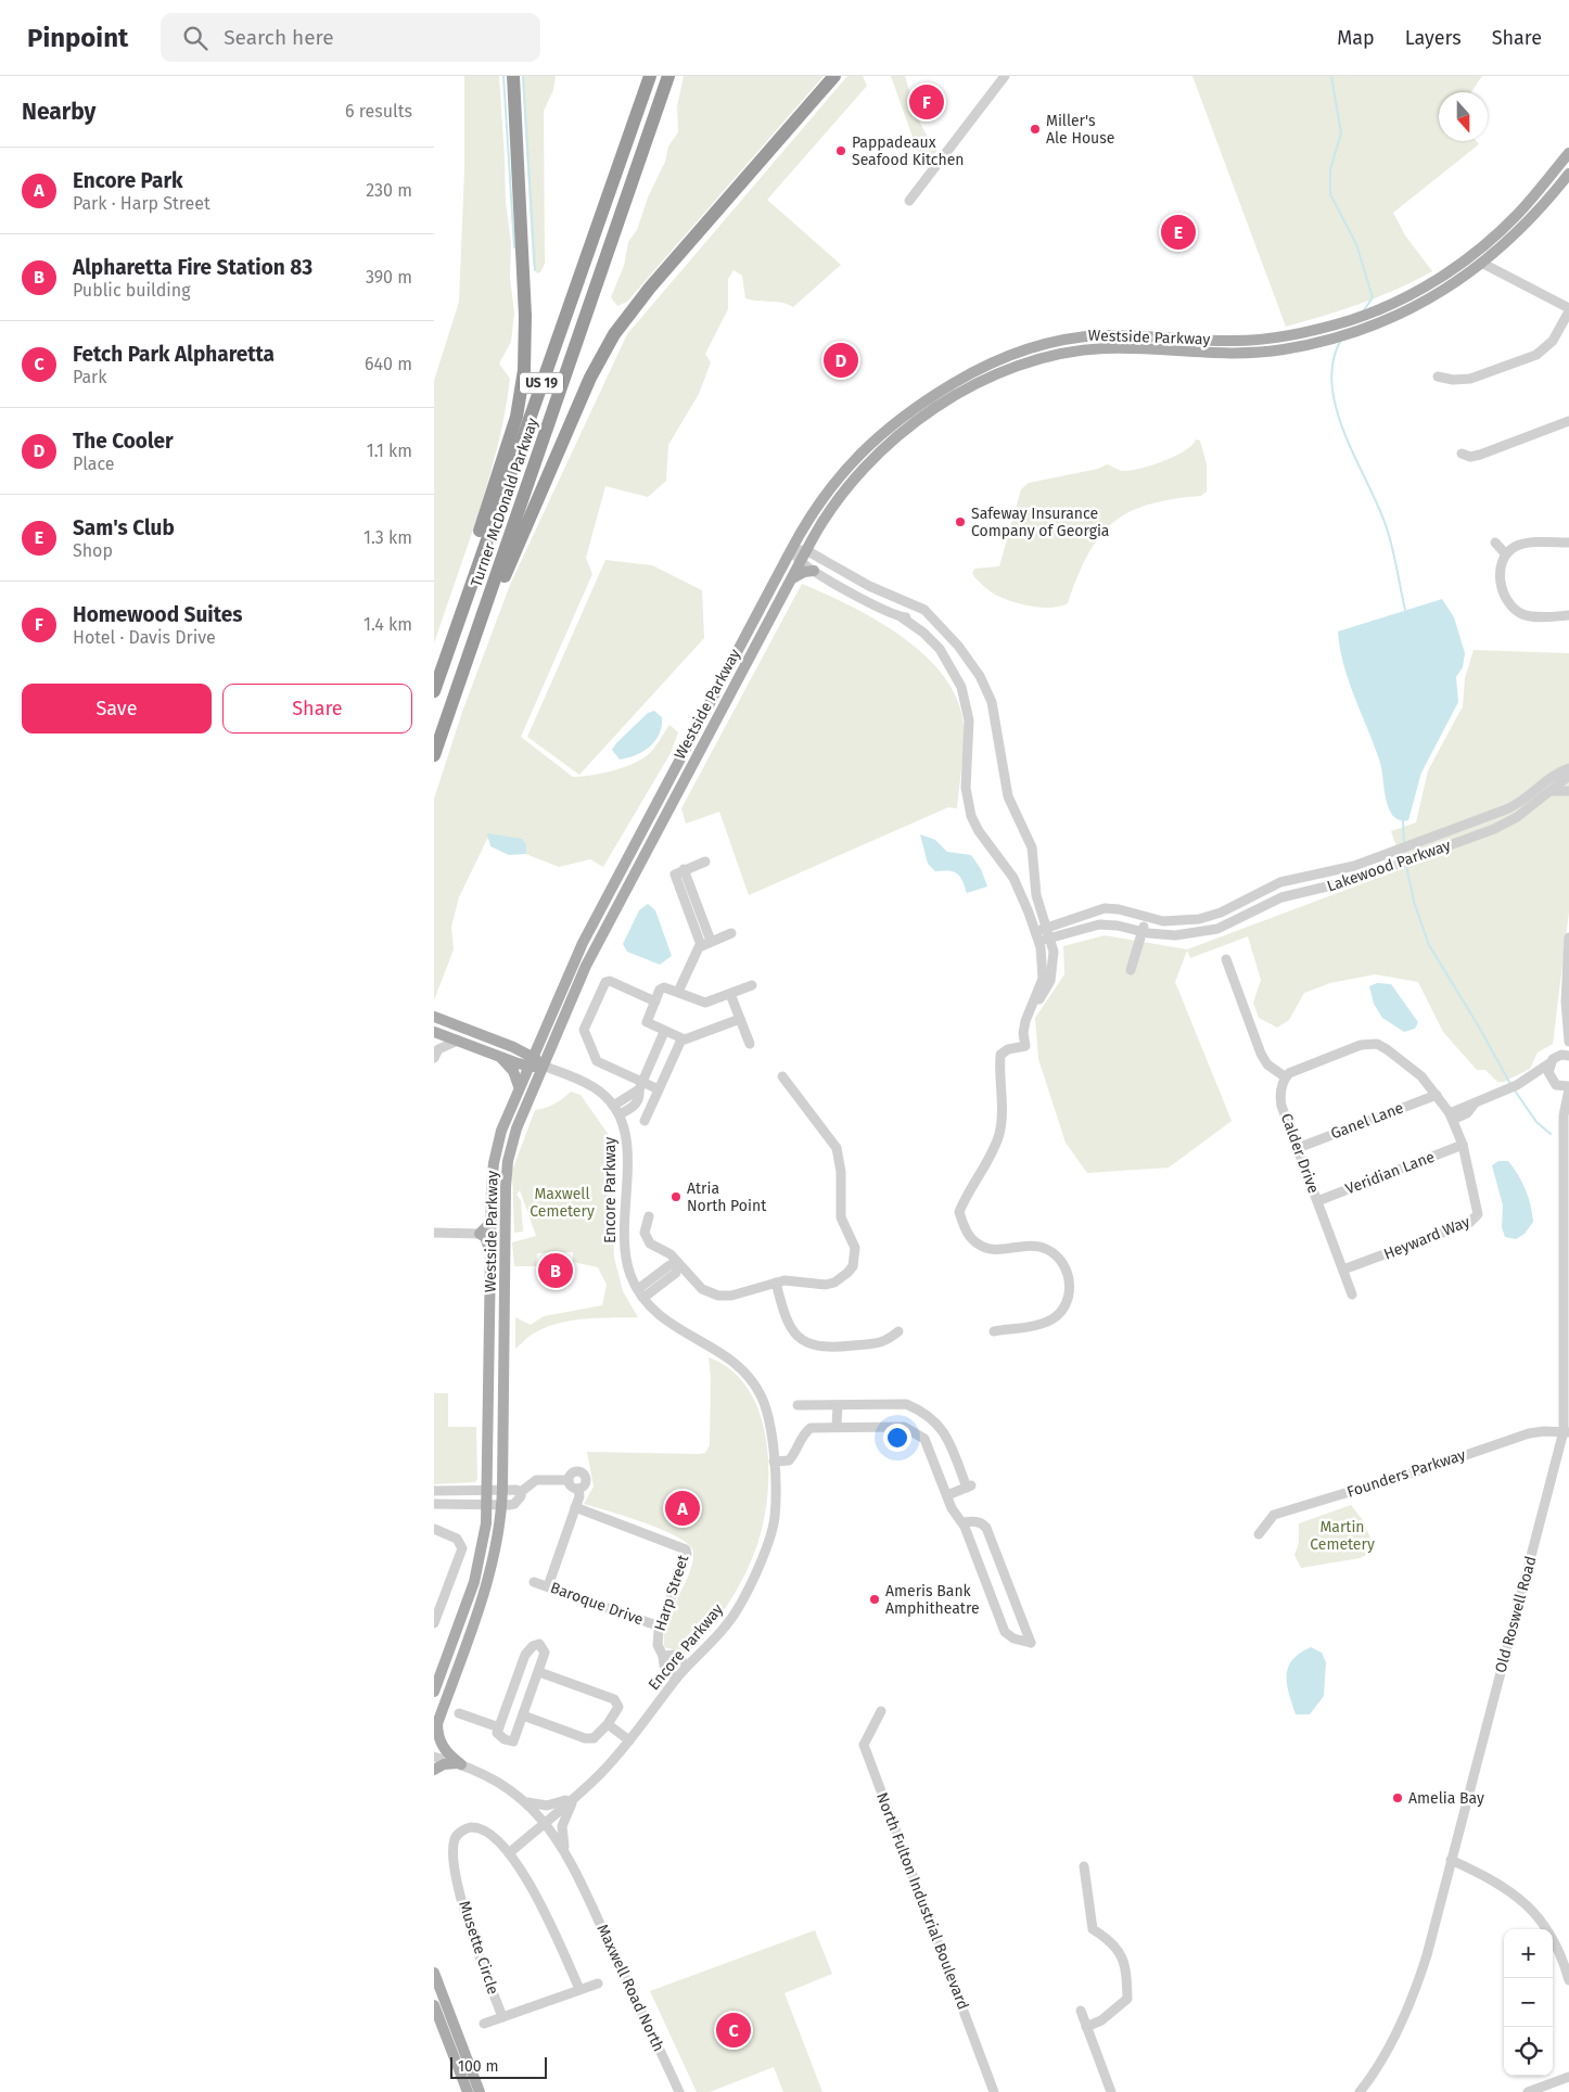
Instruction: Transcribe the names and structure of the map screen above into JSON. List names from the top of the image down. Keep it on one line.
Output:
{"streets":{"highway":["US 19","Turner McDonald Parkway"],"main road":["Westside Parkway","Encore Parkway"],"street":["Lakewood Parkway","Ganel Lane","Calder Drive","Veridian Lane","Heyward Way","Founders Parkway","Harp Street","Baroque Drive","Old Roswell Road","North Fulton Industrial Boulevard","Musette Circle","Maxwell Road North"]},"crossings":[["Westside Parkway","Encore Parkway"],["Ganel Lane","Calder Drive"],["Ganel Lane","Heyward Way"],["Calder Drive","Veridian Lane"],["Calder Drive","Heyward Way"],["Veridian Lane","Heyward Way"],["Encore Parkway","Harp Street"],["Encore Parkway","Musette Circle"],["Founders Parkway","Old Roswell Road"],["Harp Street","Baroque Drive"]],"parks":["Maxwell Cemetery","Martin Cemetery"],"places":["Miller's Ale House","Pappadeaux Seafood Kitchen","Safeway Insurance Company of Georgia","Atria North Point","Ameris Bank Amphitheatre","Amelia Bay"],"scale_bar":"100 m","north":"bottom","page":{"header":"Pinpoint","search":"Search here","nav":["Map","Layers","Share"],"heading":["Nearby","6 results"],"pins":["F","E","D","B","A","C"],"list":[{"mark":"A","name":"Encore Park","note":"Park · Harp Street","value":"230 m"},{"mark":"B","name":"Alpharetta Fire Station 83","note":"Public building","value":"390 m"},{"mark":"C","name":"Fetch Park Alpharetta","note":"Park","value":"640 m"},{"mark":"D","name":"The Cooler","note":"Place","value":"1.1 km"},{"mark":"E","name":"Sam's Club","note":"Shop","value":"1.3 km"},{"mark":"F","name":"Homewood Suites","note":"Hotel · Davis Drive","value":"1.4 km"}],"buttons":["Save","Share"],"map_buttons":["+","−"],"scale":"100 m"}}
